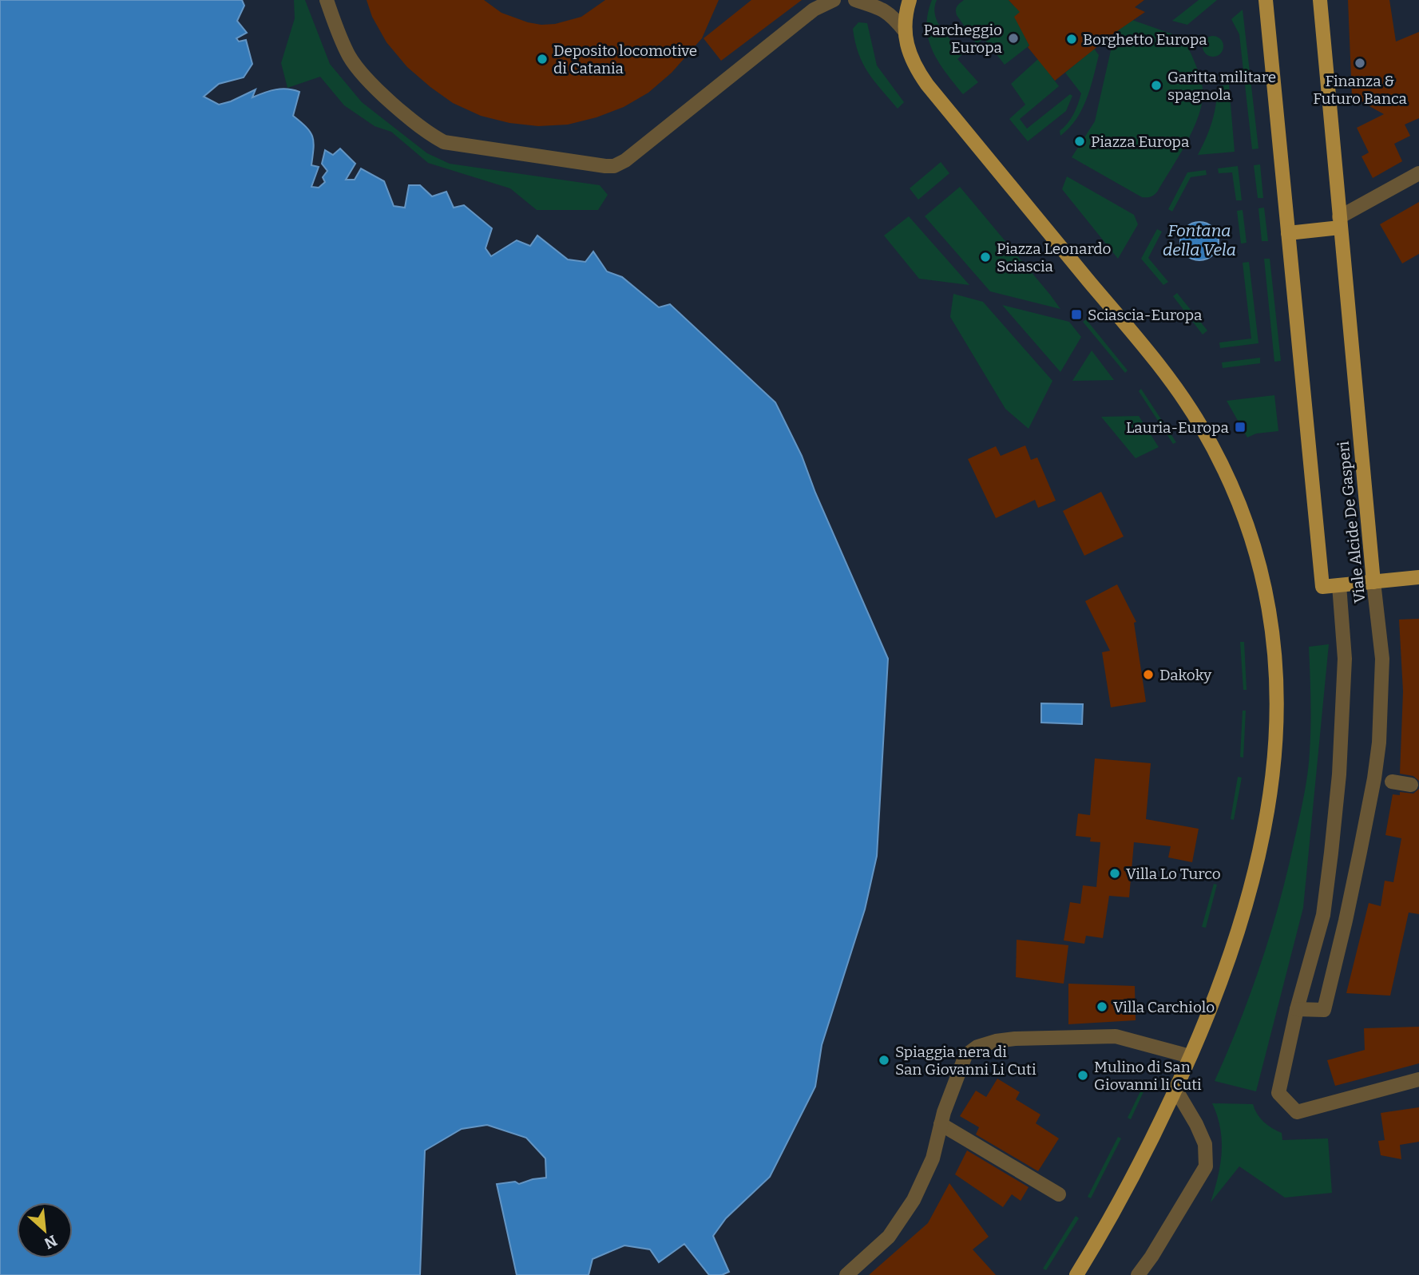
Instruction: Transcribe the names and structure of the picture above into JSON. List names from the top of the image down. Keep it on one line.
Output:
{"streets":{"main road":["Viale Alcide De Gasperi"]},"water":["Fontana della Vela"],"places":{"other":["Parcheggio Europa","Borghetto Europa","Deposito locomotive di Catania","Finanza & Futuro Banca","Garitta militare spagnola","Piazza Europa","Piazza Leonardo Sciascia","Dakoky","Villa Lo Turco","Villa Carchiolo","Spiaggia nera di San Giovanni Li Cuti","Mulino di San Giovanni li Cuti"],"transit":["Sciascia-Europa","Lauria-Europa"]},"north":"bottom right"}
